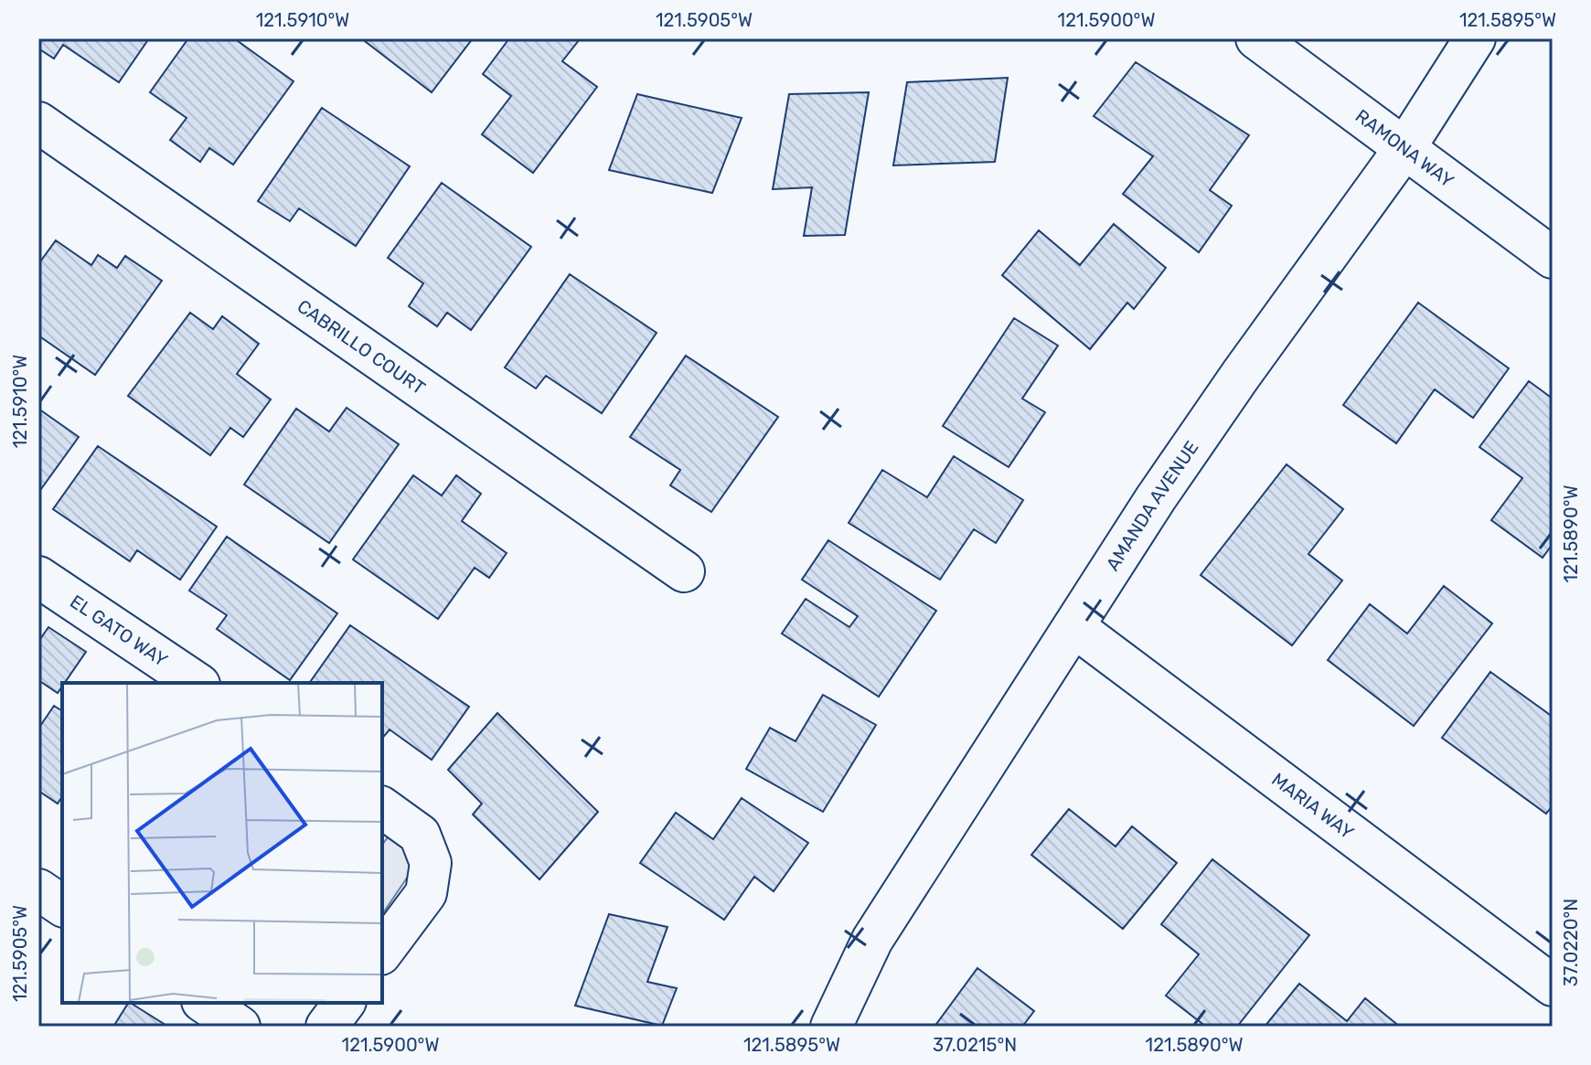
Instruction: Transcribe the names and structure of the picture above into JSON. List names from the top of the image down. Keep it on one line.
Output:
{"streets":{"street":["RAMONA WAY","CABRILLO COURT","AMANDA AVENUE","EL GATO WAY","MARIA WAY"]},"crossings":[["RAMONA WAY","AMANDA AVENUE"],["AMANDA AVENUE","MARIA WAY"]],"coordinates":["121.5910°W","121.5905°W","121.5900°W","121.5895°W","121.5890°W","37.0220°N","37.0215°N"]}
